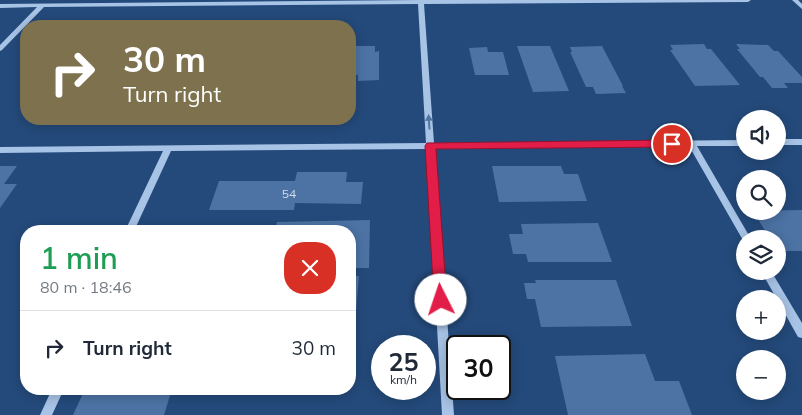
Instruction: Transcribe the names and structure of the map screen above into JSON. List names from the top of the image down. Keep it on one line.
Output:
{"house_numbers":["54"],"page":{"turn":["30 m","Turn right"],"map_buttons":["+","−"],"heading":["1 min","80 m · 18:46"],"list":[{"name":"Turn right","value":"30 m"}],"speed":"25 km/h","limit":"30"}}
